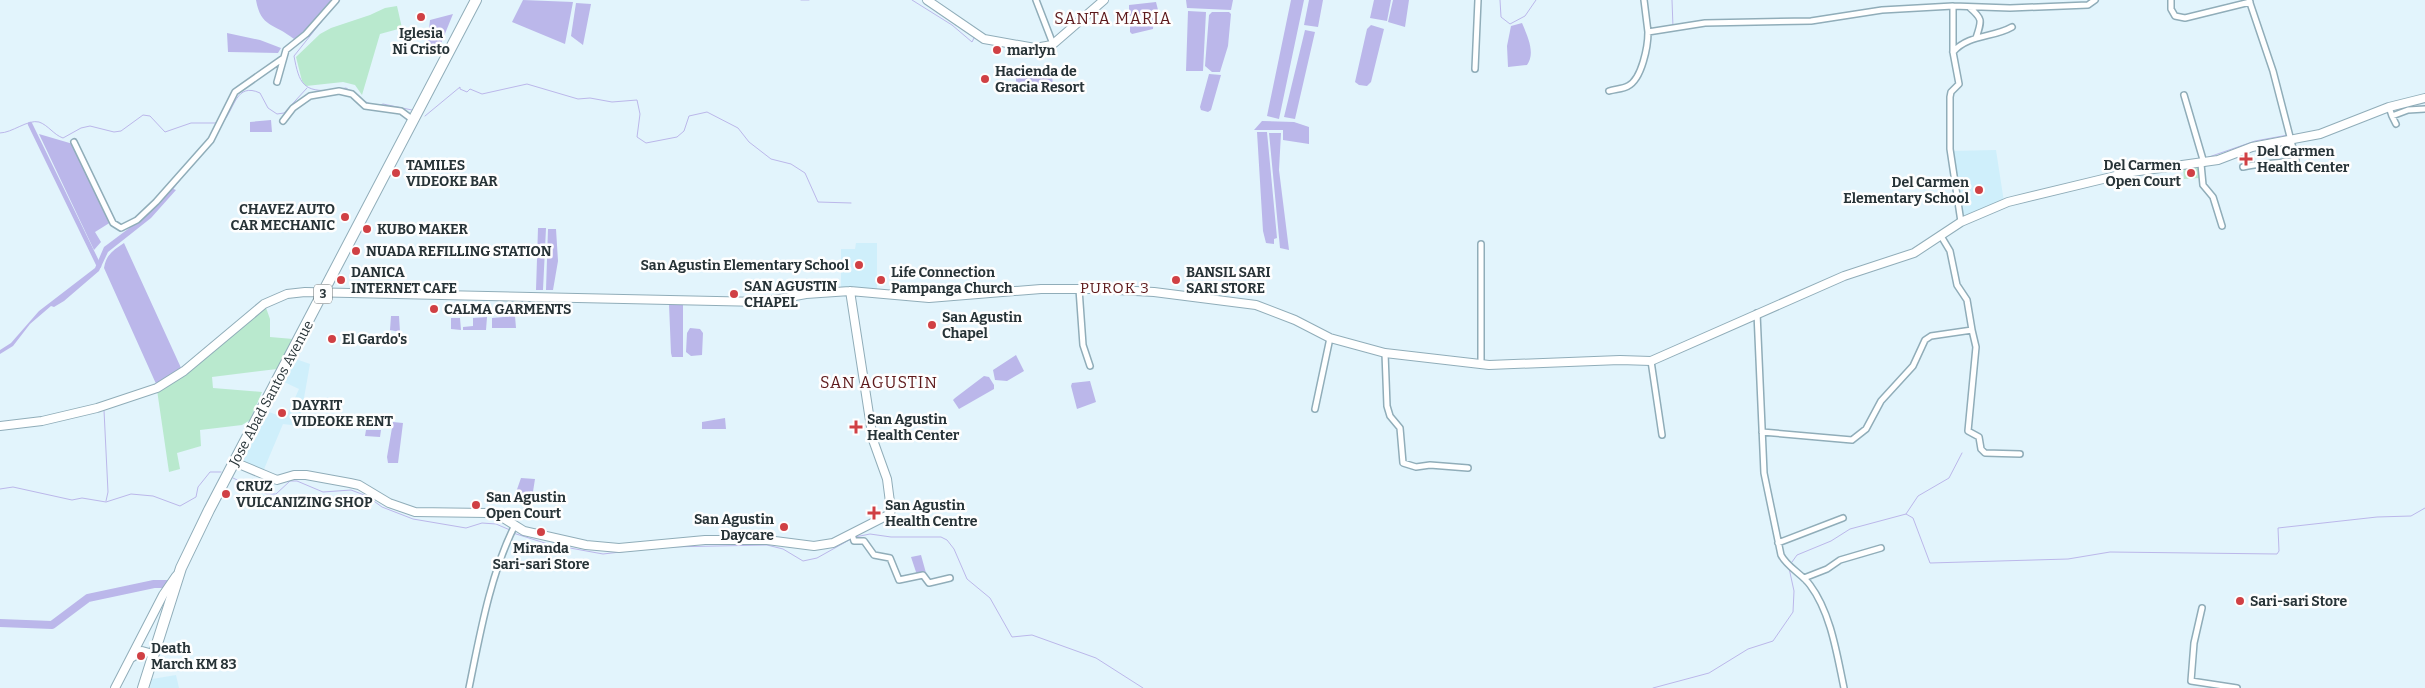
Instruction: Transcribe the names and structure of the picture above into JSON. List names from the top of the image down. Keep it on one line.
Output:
{"streets":{"highway":["3","Jose Abad Santos Avenue"]},"districts":["SANTA MARIA","PUROK 3","SAN AGUSTIN"],"places":{"other":["Iglesia Ni Cristo","marlyn","Hacienda de Gracia Resort","TAMILES VIDEOKE BAR","Del Carmen Open Court","Del Carmen Elementary School","CHAVEZ AUTO CAR MECHANIC","KUBO MAKER","NUADA REFILLING STATION","San Agustin Elementary School","DANICA INTERNET CAFE","Life Connection Pampanga Church","BANSIL SARI SARI STORE","SAN AGUSTIN CHAPEL","CALMA GARMENTS","San Agustin Chapel","El Gardo's","DAYRIT VIDEOKE RENT","CRUZ VULCANIZING SHOP","San Agustin Open Court","San Agustin Daycare","Miranda Sari-sari Store","Sari-sari Store","Death March KM 83"],"health":["Del Carmen Health Center","San Agustin Health Center","San Agustin Health Centre"]}}
